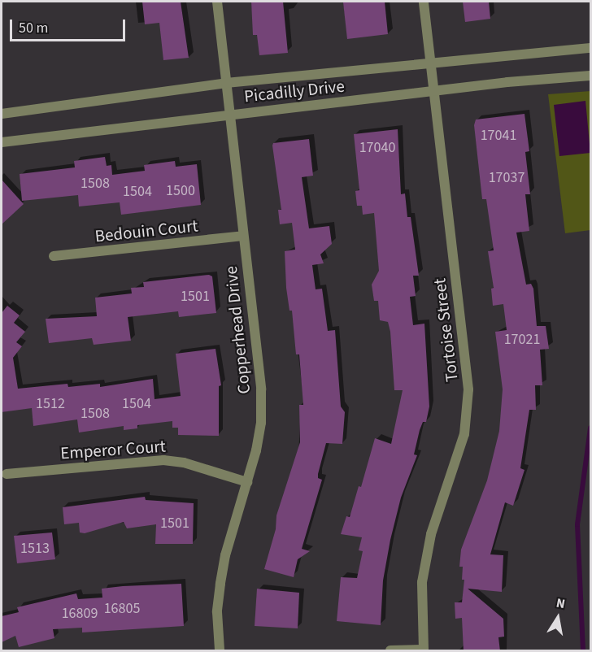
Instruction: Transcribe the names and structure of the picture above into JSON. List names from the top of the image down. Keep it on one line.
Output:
{"streets":{"street":["Picadilly Drive","Bedouin Court","Copperhead Drive","Tortoise Street","Emperor Court"]},"crossings":[["Picadilly Drive","Copperhead Drive"],["Picadilly Drive","Tortoise Street"],["Bedouin Court","Copperhead Drive"],["Copperhead Drive","Emperor Court"]],"house_numbers":["17041","17040","17037","1508","1500","1504","1501","17021","1512","1504","1508","1501","1513","16805","16809"],"scale_bar":"50 m","north":"top"}
